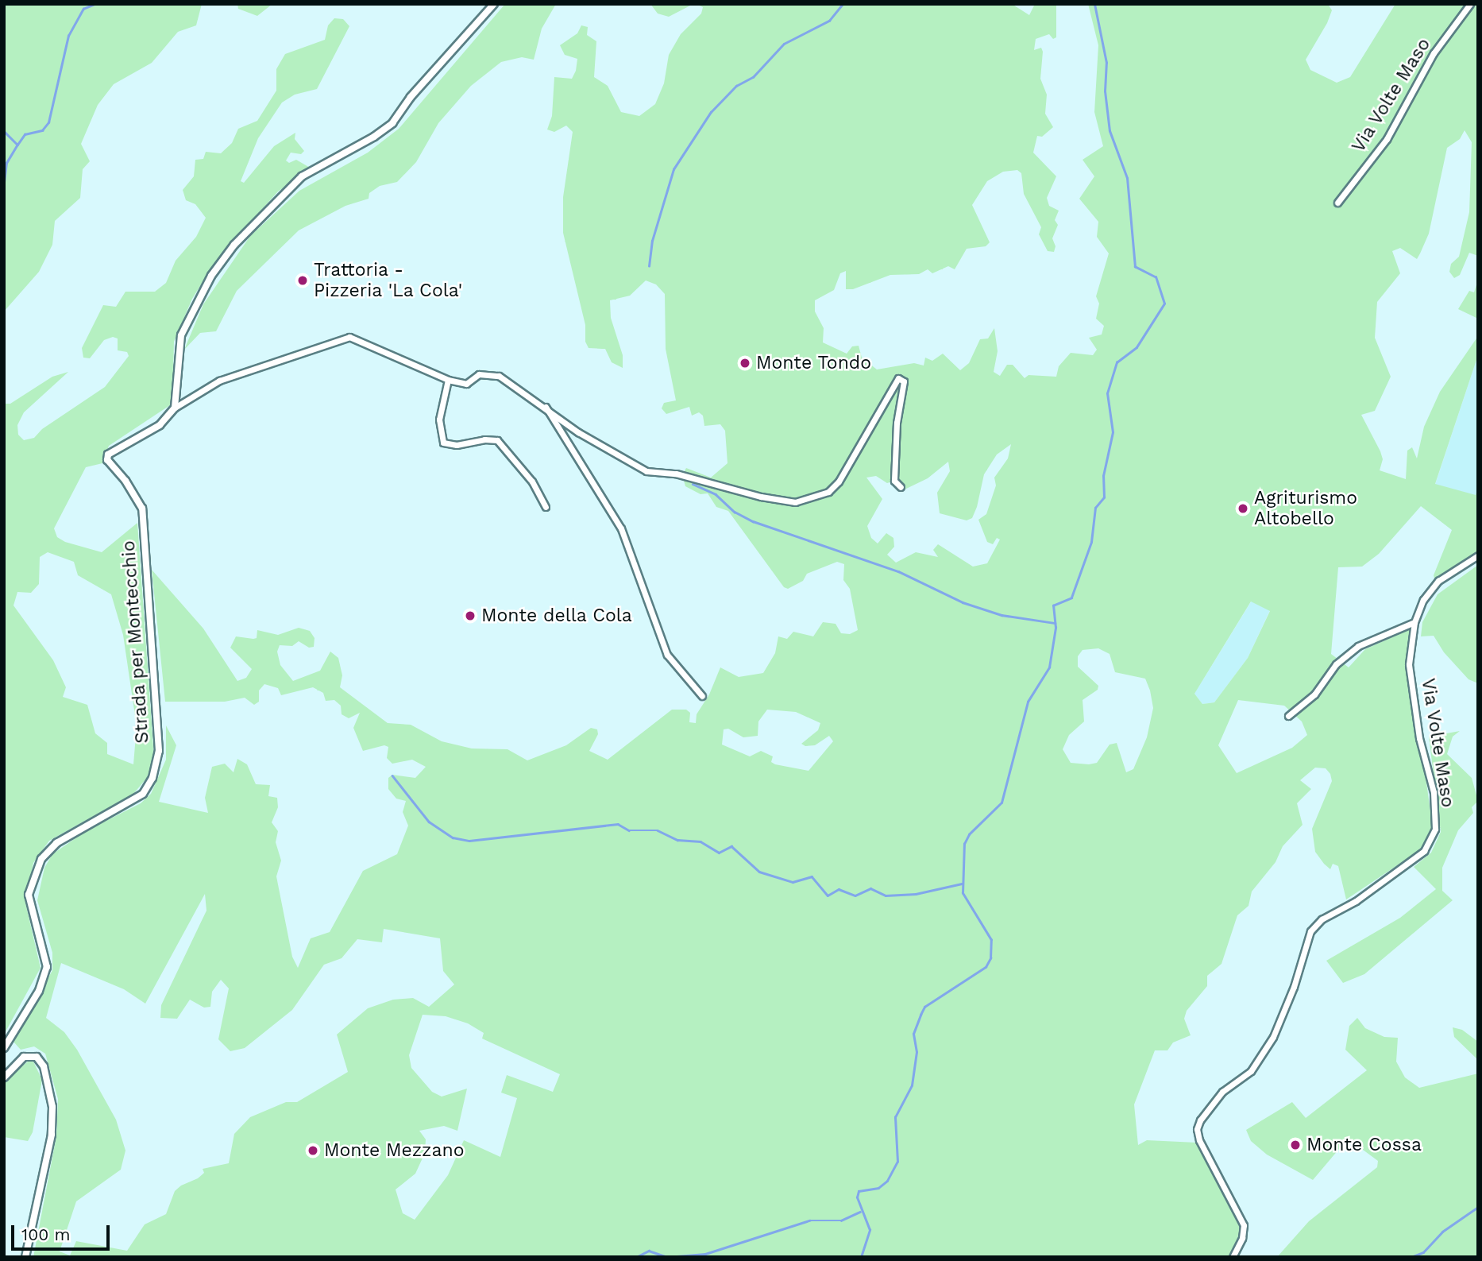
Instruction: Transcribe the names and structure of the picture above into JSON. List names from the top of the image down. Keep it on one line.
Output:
{"streets":{"street":["Via Volte Maso","Strada per Montecchio"]},"places":["Trattoria - Pizzeria 'La Cola'","Monte Tondo","Agriturismo Altobello","Monte della Cola","Monte Cossa","Monte Mezzano"],"scale_bar":"100 m"}
